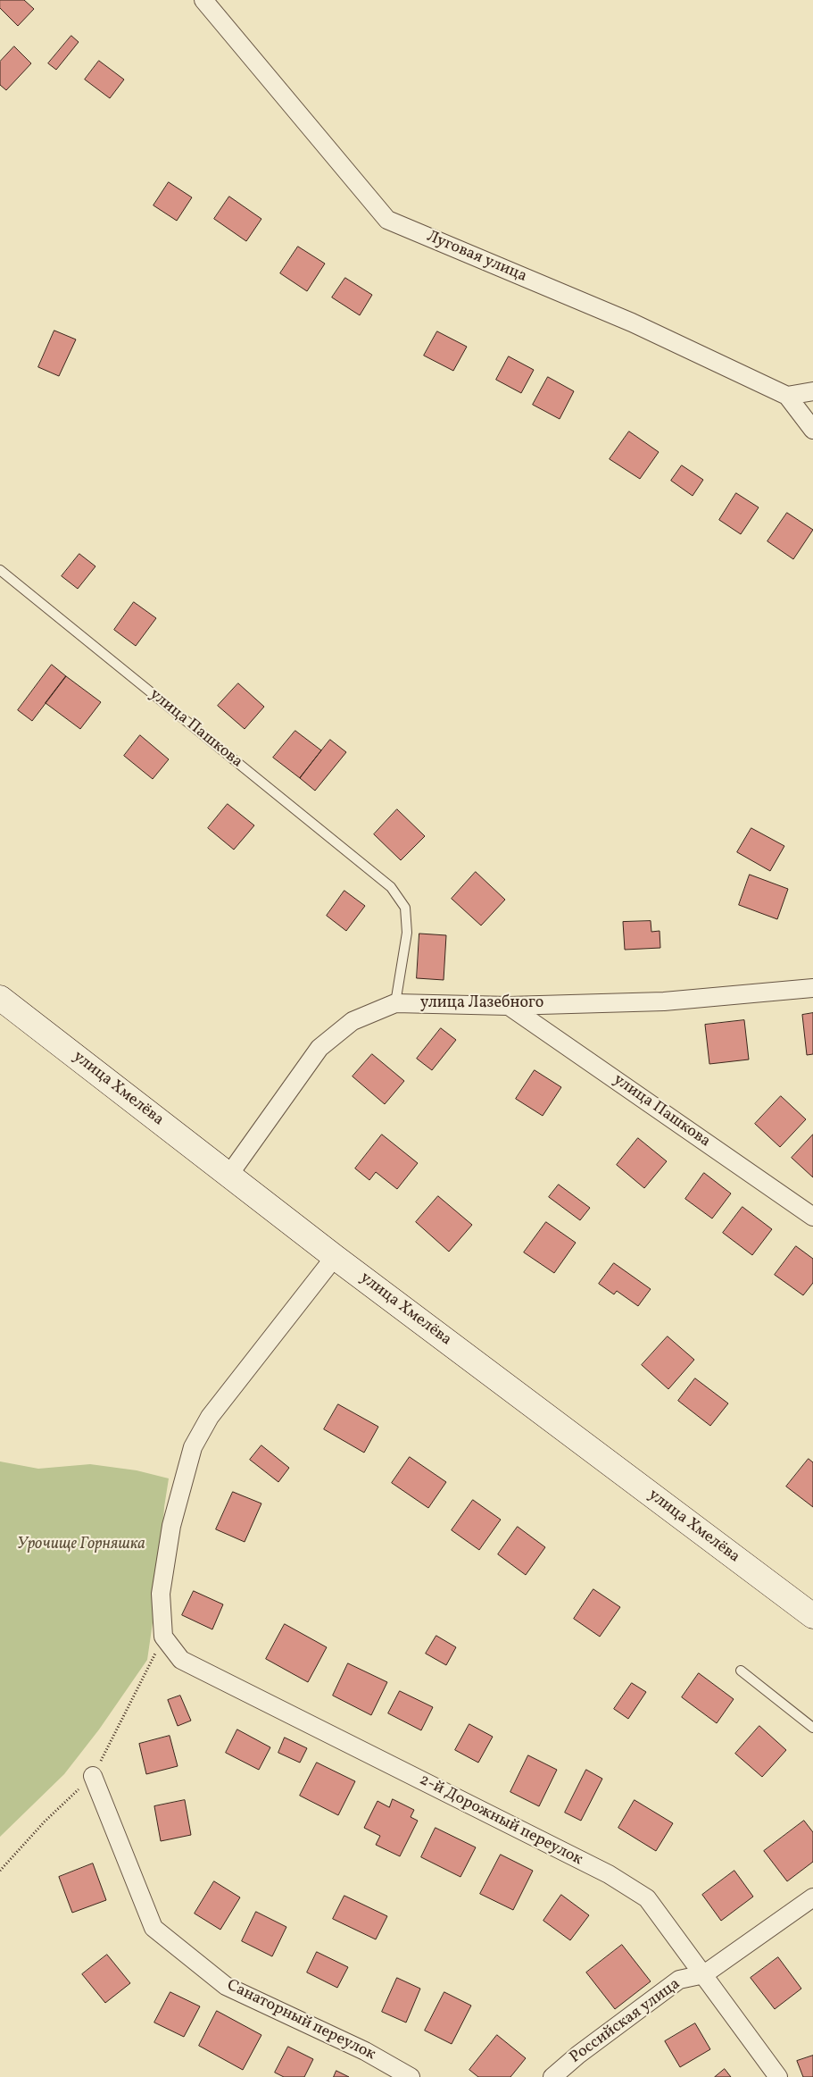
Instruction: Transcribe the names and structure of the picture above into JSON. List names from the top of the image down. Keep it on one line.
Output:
{"streets":{"main road":["улица Хмелёва"],"street":["Луговая улица","улица Пашкова","улица Лазебного","2-й Дорожный переулок","Санаторный переулок","Российская улица"]},"crossings":[["улица Пашкова","улица Лазебного"],["улица Лазебного","улица Хмелёва"],["2-й Дорожный переулок","Российская улица"]],"parks":["Урочище Горняшка"]}
